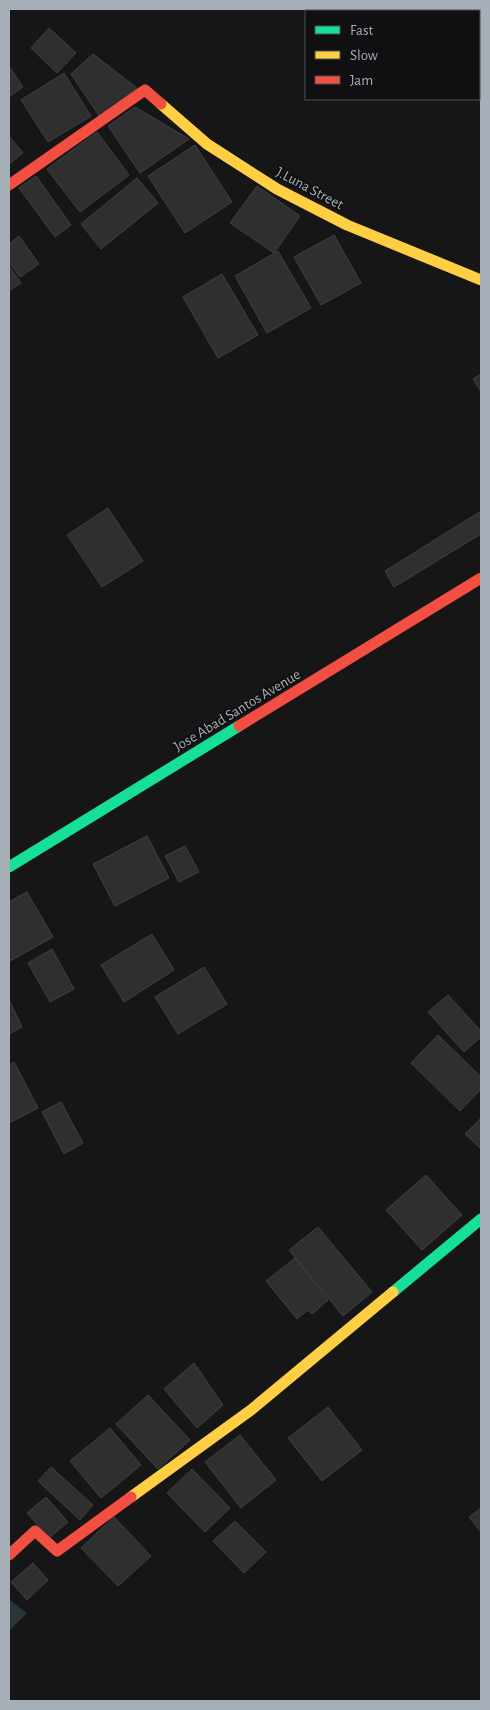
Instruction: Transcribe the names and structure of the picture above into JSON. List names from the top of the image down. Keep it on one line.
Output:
{"streets":{"street":["J.Luna Street","Jose Abad Santos Avenue"]},"legend":["Fast","Slow","Jam"]}
